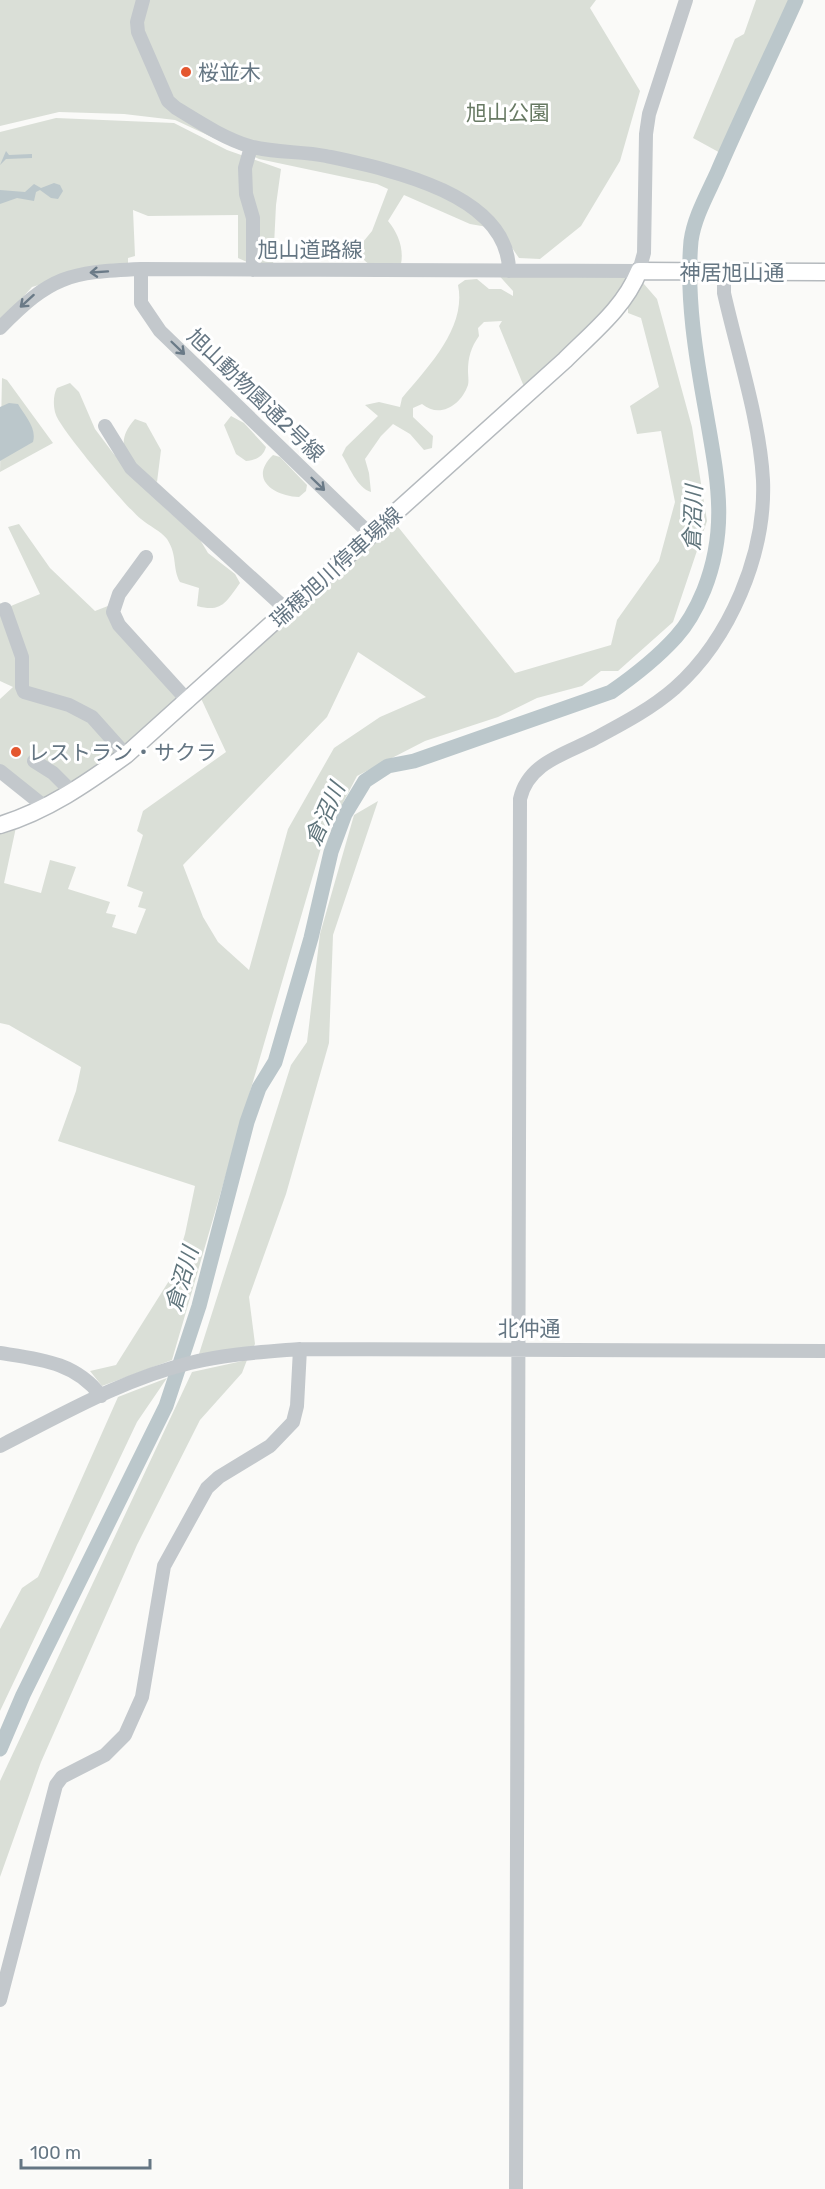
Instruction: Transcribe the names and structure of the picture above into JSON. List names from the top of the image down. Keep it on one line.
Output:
{"streets":{"main road":["神居旭山通","瑞穂旭川停車場線"],"street":["旭山道路線","旭山動物園通2号線","北仲通"]},"crossings":[["旭山道路線","神居旭山通"],["旭山道路線","旭山動物園通2号線"],["旭山道路線","瑞穂旭川停車場線"],["神居旭山通","瑞穂旭川停車場線"],["旭山動物園通2号線","瑞穂旭川停車場線"]],"water":["倉沼川"],"parks":["旭山公園"],"places":["桜並木","レストラン・サクラ"],"scale_bar":"100 m"}
